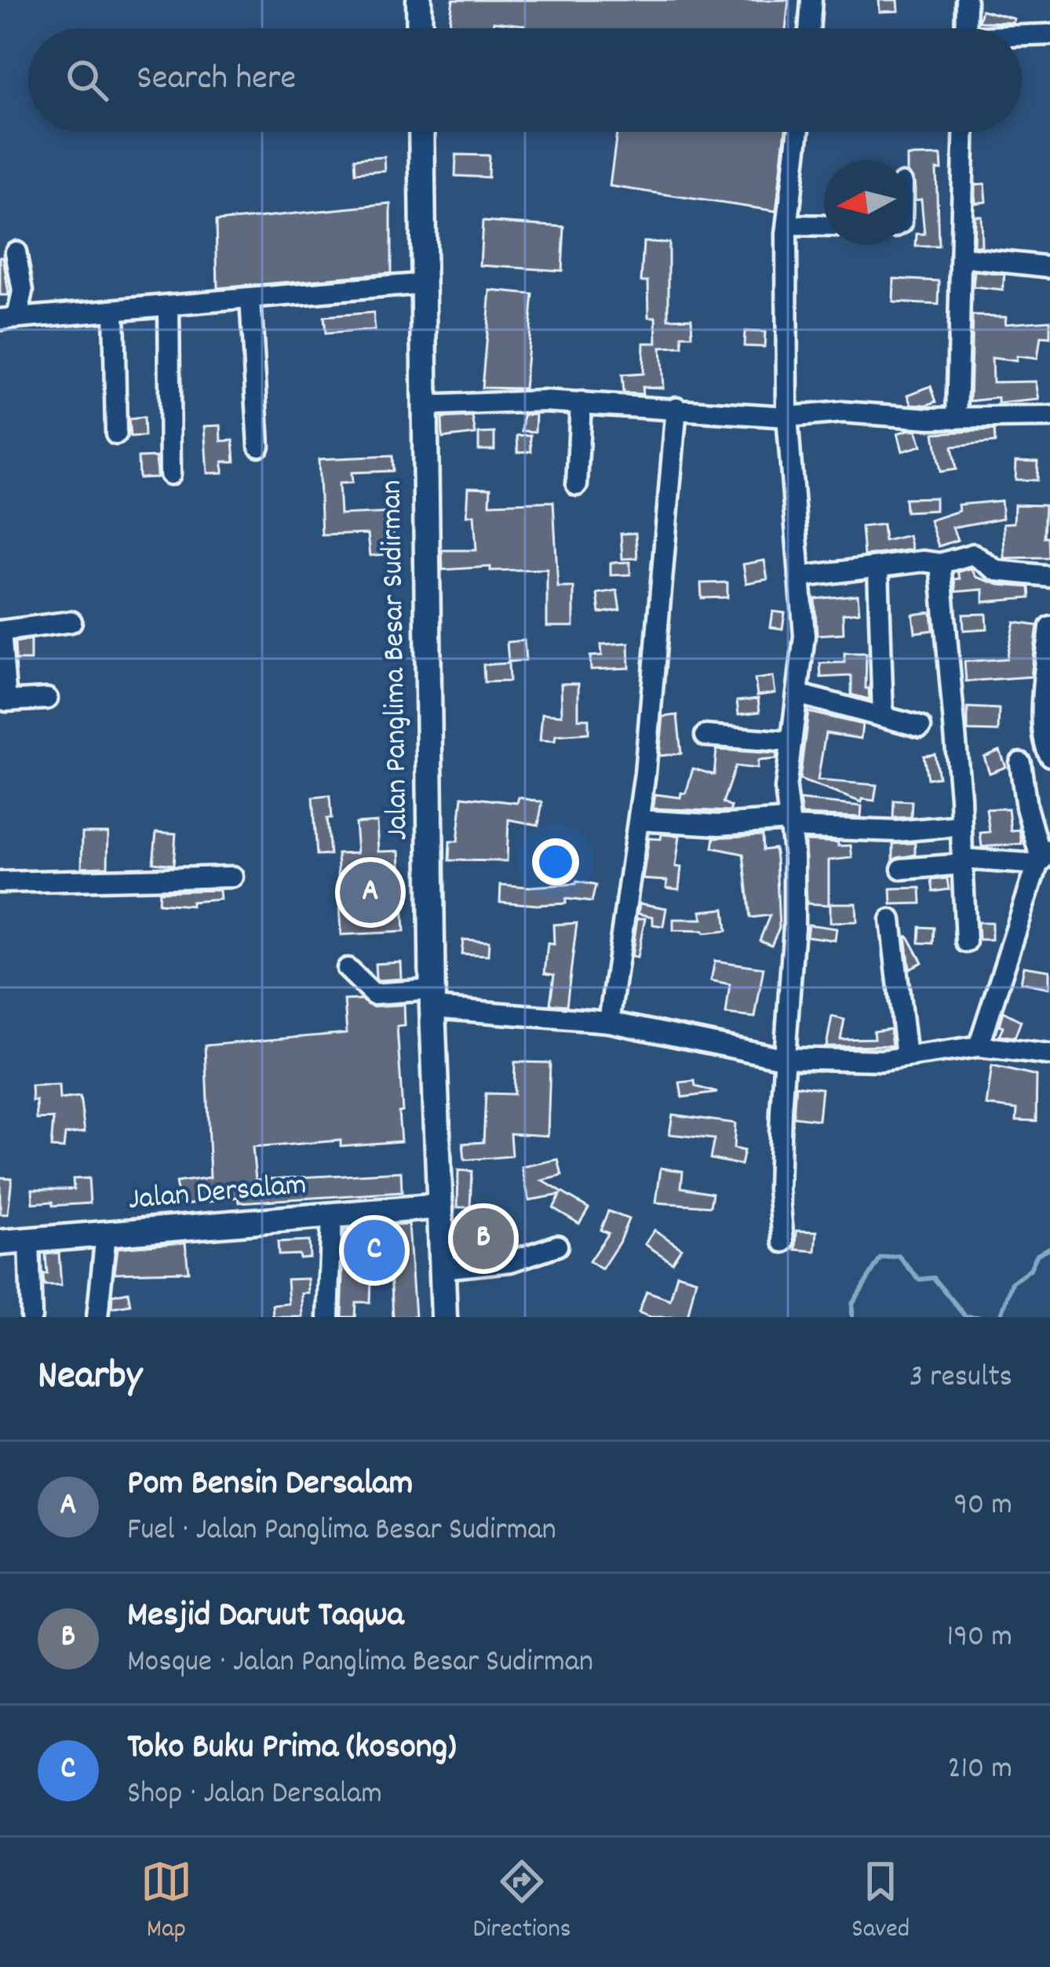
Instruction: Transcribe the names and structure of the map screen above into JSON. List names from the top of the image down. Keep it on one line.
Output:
{"streets":{"main road":["Jalan Panglima Besar Sudirman","Jalan Dersalam"]},"crossings":[["Jalan Panglima Besar Sudirman","Jalan Dersalam"]],"north":"left","page":{"search":"Search here","pins":["A","B","C"],"heading":["Nearby","3 results"],"list":[{"mark":"A","name":"Pom Bensin Dersalam","note":"Fuel · Jalan Panglima Besar Sudirman","value":"90 m"},{"mark":"B","name":"Mesjid Daruut Taqwa","note":"Mosque · Jalan Panglima Besar Sudirman","value":"190 m"},{"mark":"C","name":"Toko Buku Prima (kosong)","note":"Shop · Jalan Dersalam","value":"210 m"}],"nav":["Map","Directions","Saved"]}}
